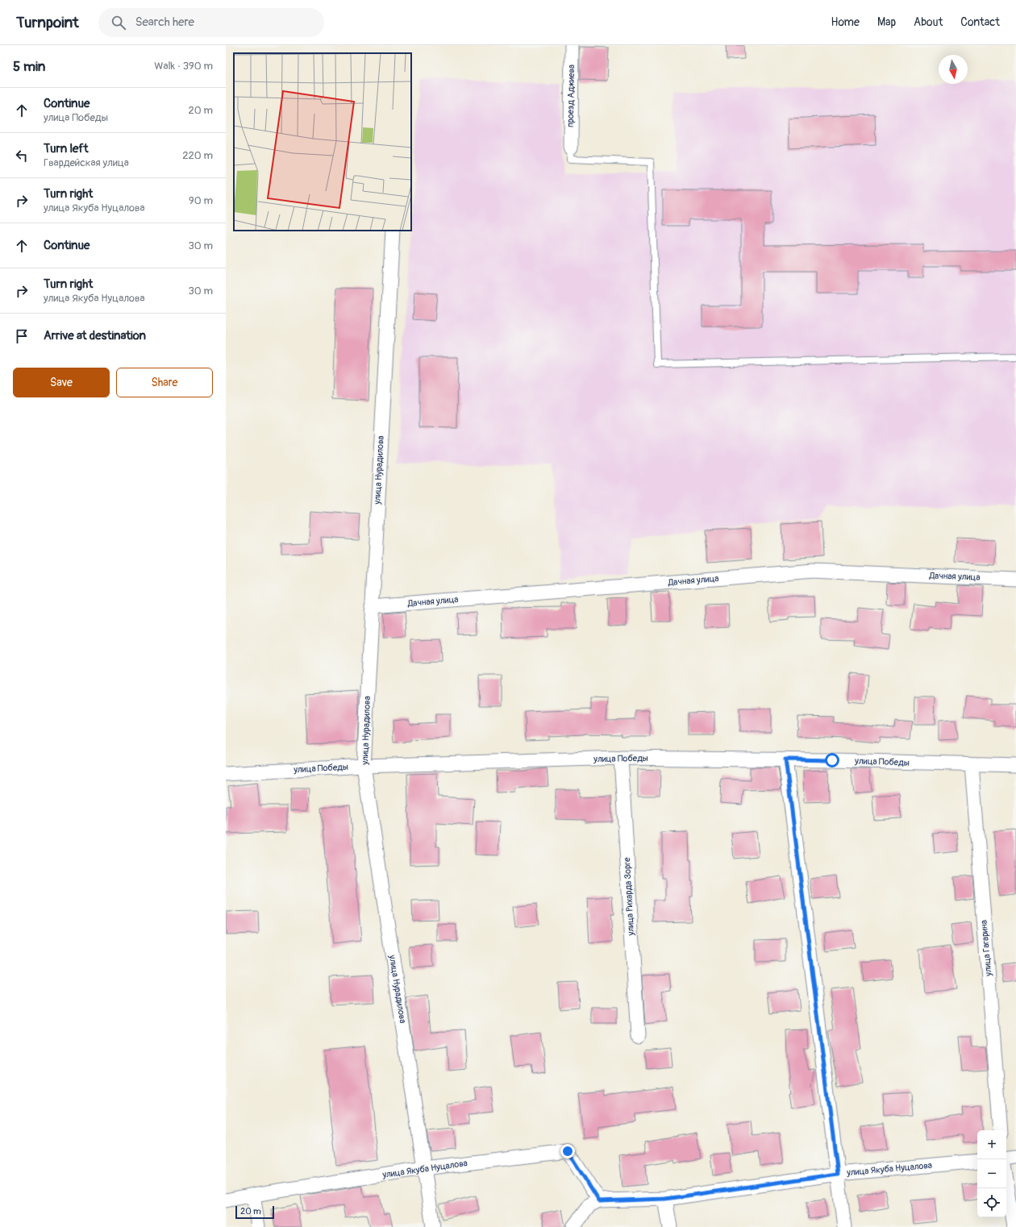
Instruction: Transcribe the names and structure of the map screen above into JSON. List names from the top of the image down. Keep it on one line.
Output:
{"streets":{"street":["проезд Аджиева","улица Нурадилова","Дачная улица","улица Победы","улица Рихарда Зорге","улица Гагарина","улица Якуба Нуцалова"]},"crossings":[["улица Нурадилова","Дачная улица"],["улица Нурадилова","улица Победы"],["улица Нурадилова","улица Якуба Нуцалова"],["улица Победы","улица Рихарда Зорге"],["улица Победы","улица Гагарина"]],"scale_bar":"20 m","north":"bottom","page":{"header":"Turnpoint","search":"Search here","nav":["Home","Map","About","Contact"],"heading":["5 min","Walk · 390 m"],"list":[["Continue","улица Победы","20 m"],["Turn left","Гвардейская улица","220 m"],["Turn right","улица Якуба Нуцалова","90 m"],["Continue","30 m"],["Turn right","улица Якуба Нуцалова","30 m"],"Arrive at destination"],"buttons":["Save","Share"],"map_buttons":["+","−"],"scale":"20 m"}}
